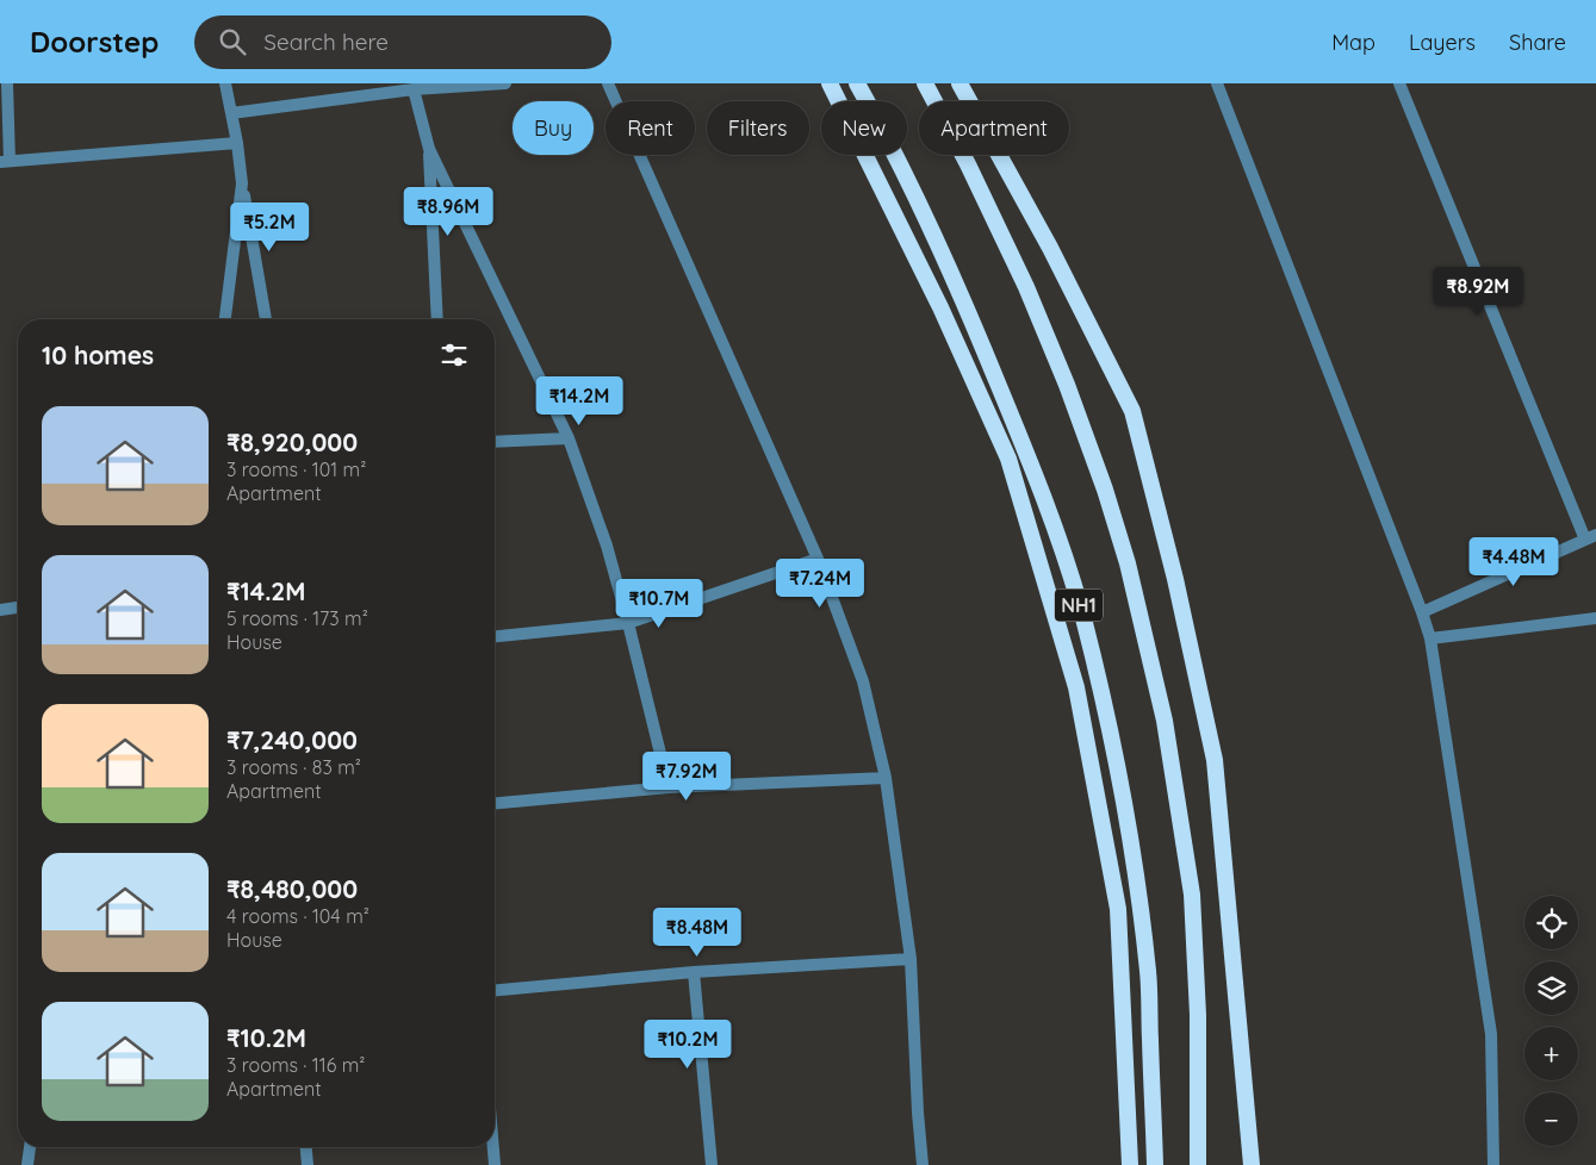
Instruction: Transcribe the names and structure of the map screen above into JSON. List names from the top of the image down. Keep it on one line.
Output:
{"streets":{"highway":["NH1"]},"page":{"header":"Doorstep","search":"Search here","nav":["Map","Layers","Share"],"chip":["Buy","Rent","Filters","New","Apartment"],"price":["₹8.96M","₹5.2M","₹8.92M","₹14.2M","₹4.48M","₹7.24M","₹10.7M","₹7.92M","₹8.48M","₹10.2M"],"heading":"10 homes","list":[{"name":"₹8,920,000","note":"3 rooms · 101 m² · Apartment"},{"name":"₹14.2M","note":"5 rooms · 173 m² · House"},{"name":"₹7,240,000","note":"3 rooms · 83 m² · Apartment"},{"name":"₹8,480,000","note":"4 rooms · 104 m² · House"},{"name":"₹10.2M","note":"3 rooms · 116 m² · Apartment"}],"map_buttons":["+","−"]}}
